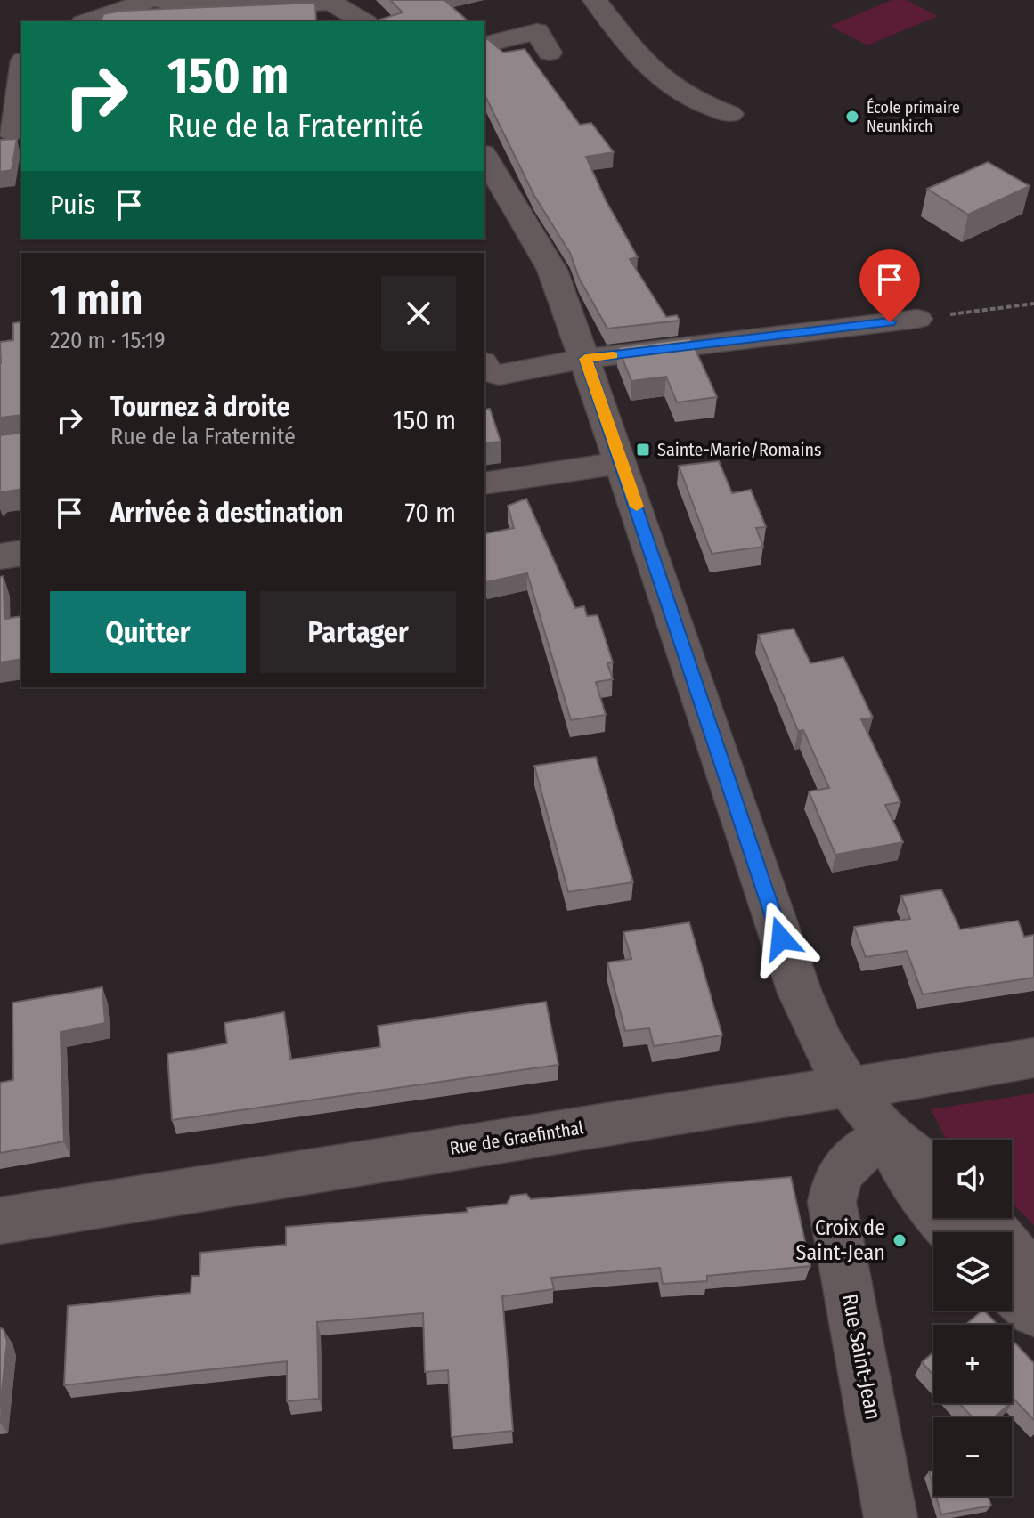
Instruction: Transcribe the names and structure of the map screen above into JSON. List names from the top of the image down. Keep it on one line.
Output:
{"streets":{"street":["Rue de Graefinthal","Rue Saint-Jean"]},"places":{"other":["École primaire Neunkirch","Croix de Saint-Jean"],"transit":["Sainte-Marie/Romains"]},"page":{"turn":["150 m","Rue de la Fraternité"],"then":"Puis","heading":["1 min","220 m · 15:19"],"list":[{"name":"Tournez à droite","note":"Rue de la Fraternité","value":"150 m"},{"name":"Arrivée à destination","value":"70 m"}],"buttons":["Quitter","Partager"],"map_buttons":["+","−"]}}
